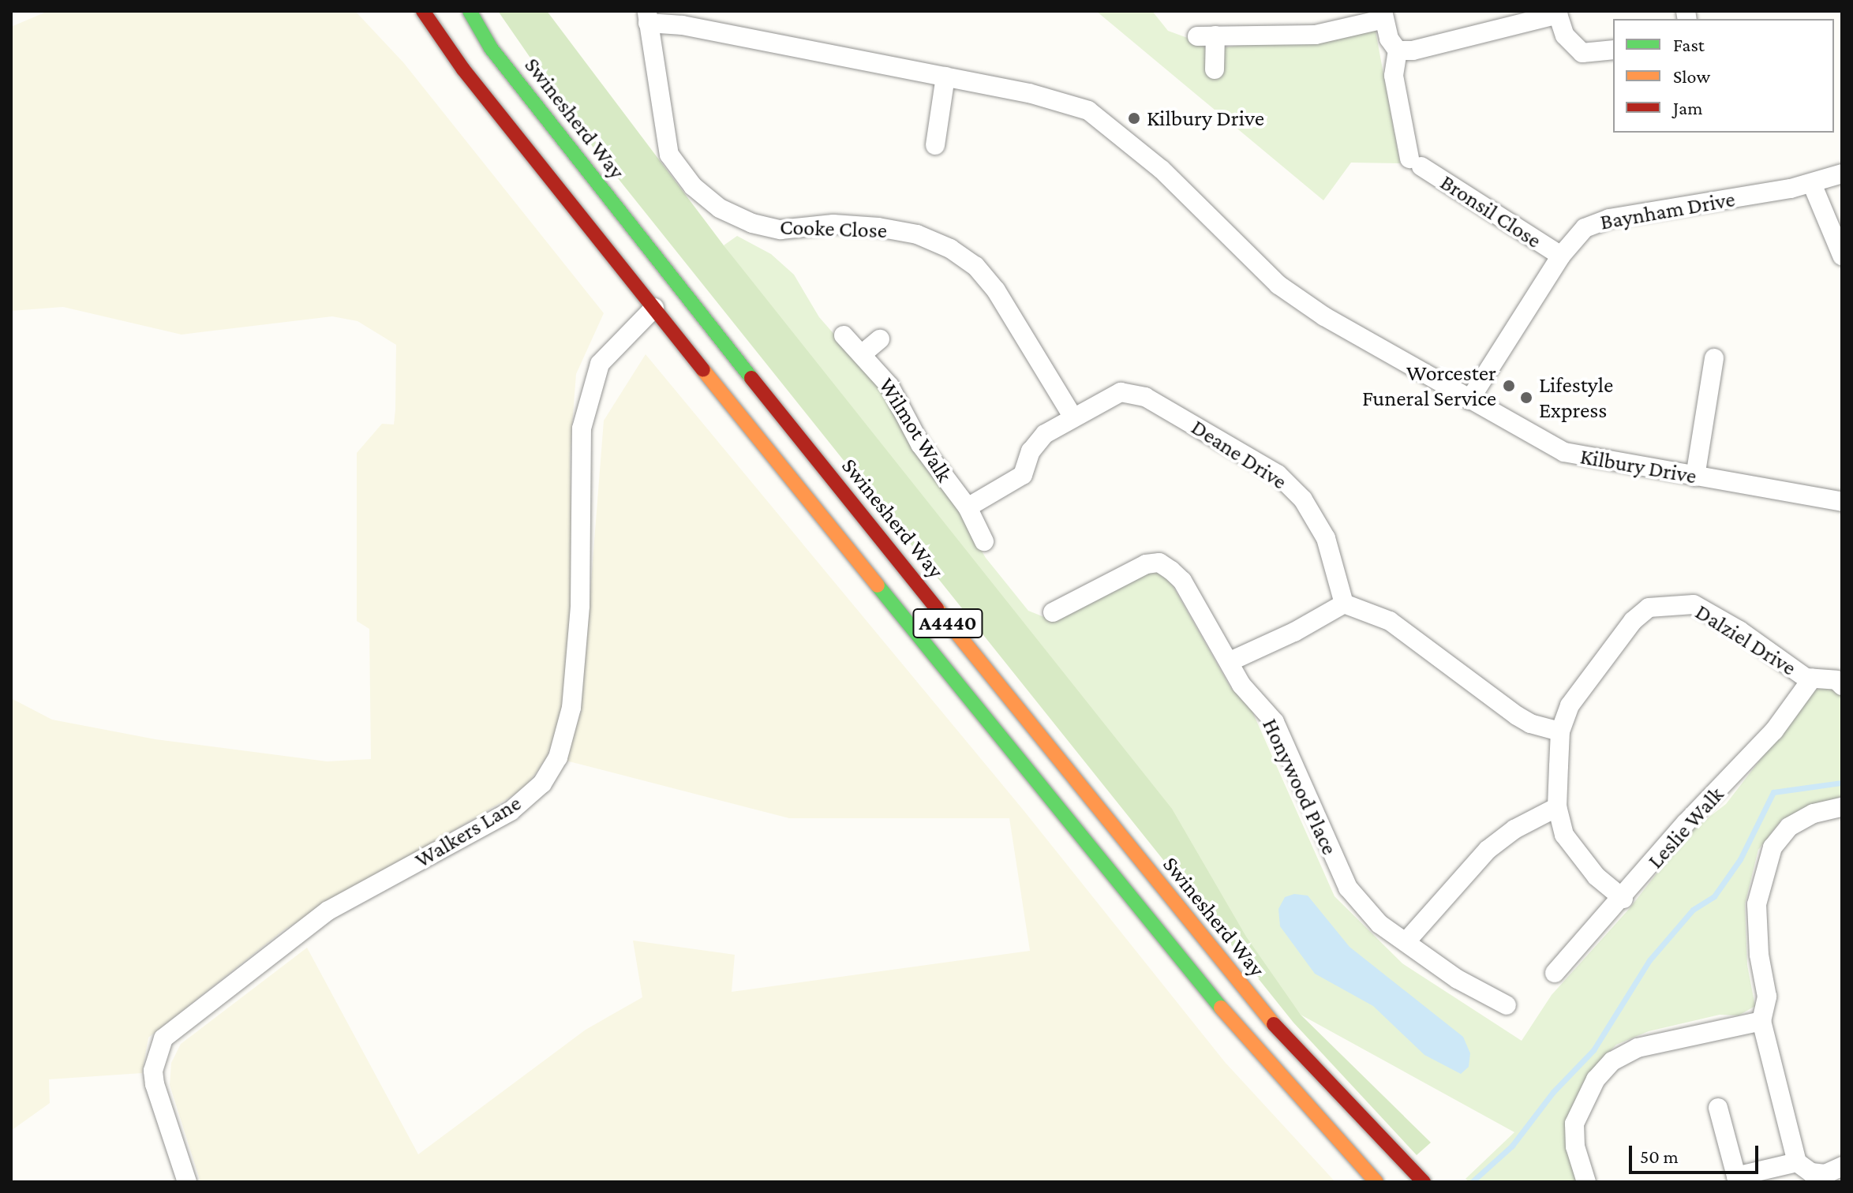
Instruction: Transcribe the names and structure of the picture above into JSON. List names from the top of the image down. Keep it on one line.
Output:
{"streets":{"highway":["Swinesherd Way","A4440"],"street":["Baynham Drive","Bronsil Close","Cooke Close","Wilmot Walk","Deane Drive","Kilbury Drive","Dalziel Drive","Honywood Place","Leslie Walk","Walkers Lane"]},"crossings":[["Baynham Drive","Bronsil Close"],["Baynham Drive","Kilbury Drive"],["Cooke Close","Deane Drive"],["Cooke Close","Kilbury Drive"],["Wilmot Walk","Deane Drive"],["A4440","Walkers Lane"],["Dalziel Drive","Leslie Walk"]],"places":["Kilbury Drive","Worcester Funeral Service","Lifestyle Express"],"legend":["Fast","Slow","Jam"],"scale_bar":"50 m"}
